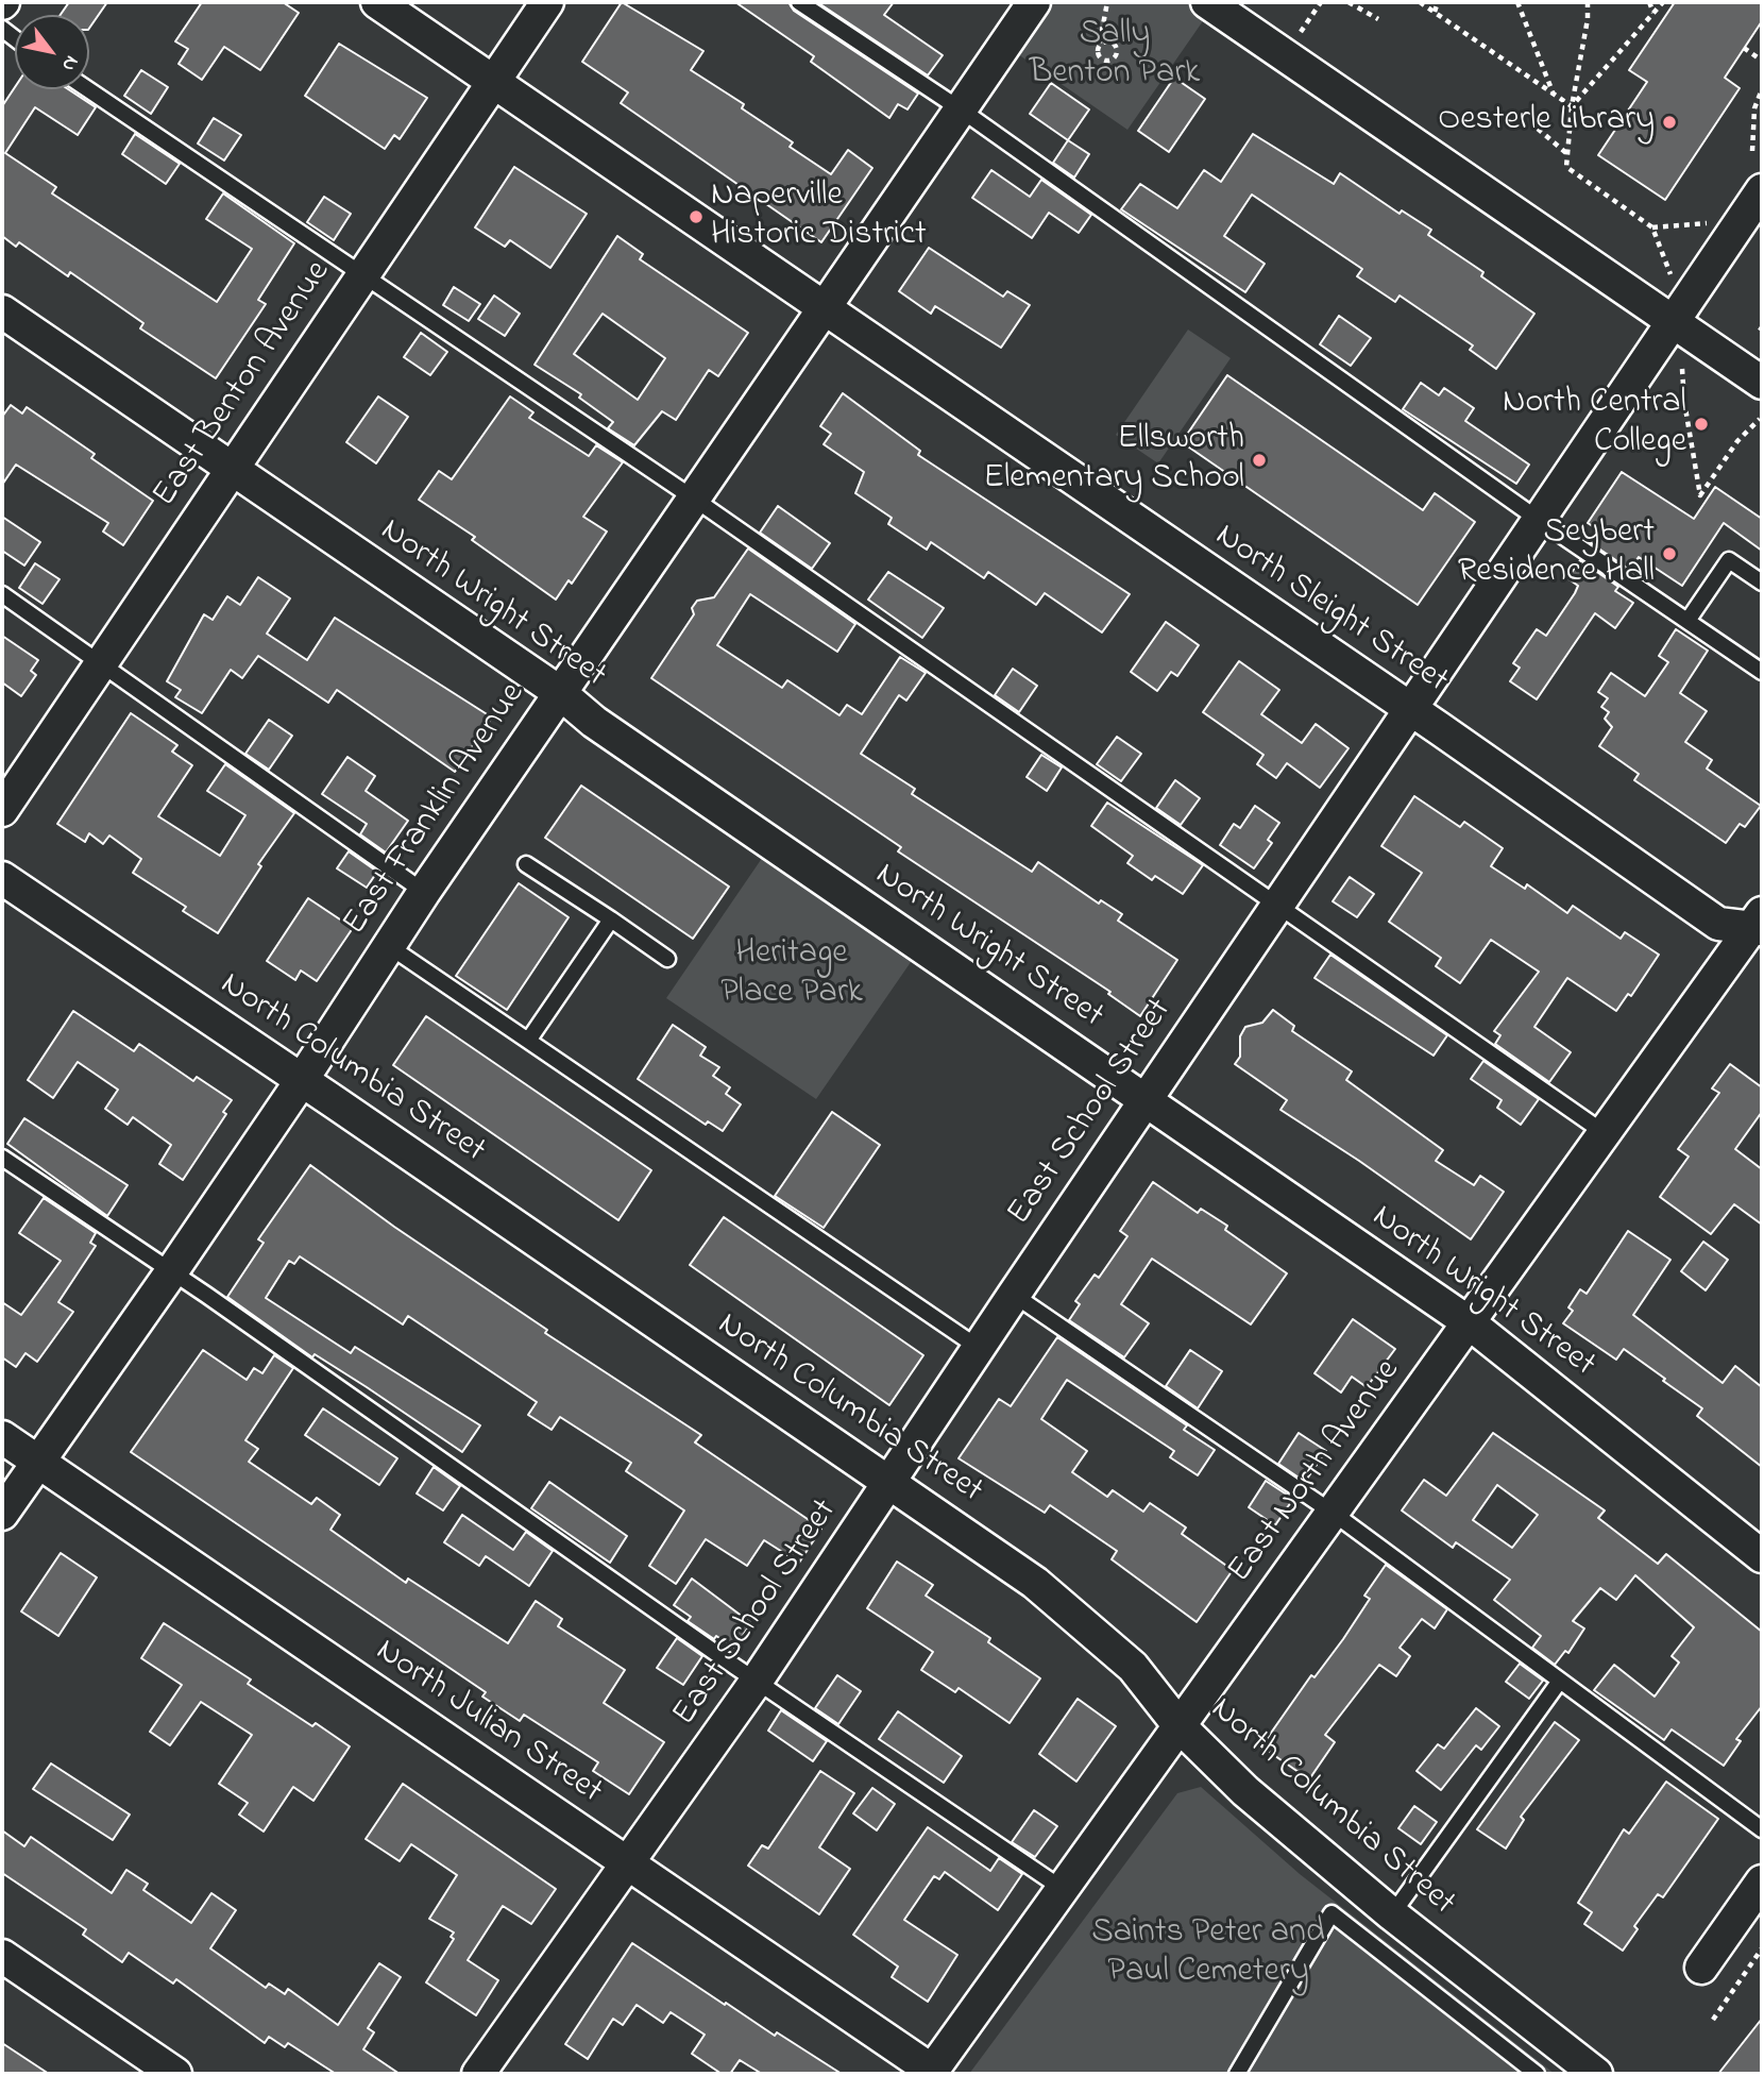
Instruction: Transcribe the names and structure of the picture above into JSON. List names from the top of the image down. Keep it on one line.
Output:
{"streets":{"street":["East Benton Avenue","North Wright Street","North Sleight Street","East Franklin Avenue","North Columbia Street","East School Street","East North Avenue","North Julian Street"]},"crossings":[["East Benton Avenue","North Wright Street"],["East Benton Avenue","North Sleight Street"],["North Wright Street","East Franklin Avenue"],["North Wright Street","East School Street"],["North Wright Street","East North Avenue"],["North Sleight Street","East Franklin Avenue"],["North Sleight Street","East School Street"],["North Sleight Street","East North Avenue"],["East Franklin Avenue","North Columbia Street"],["East Franklin Avenue","North Julian Street"],["North Columbia Street","East School Street"],["North Columbia Street","East North Avenue"],["East School Street","North Julian Street"],["East North Avenue","North Julian Street"]],"parks":["Sally Benton Park","Heritage Place Park","Saints Peter and Paul Cemetery"],"places":["Oesterle Library","Naperville Historic District","North Central College","Ellsworth Elementary School","Seybert Residence Hall"],"north":"bottom right"}
